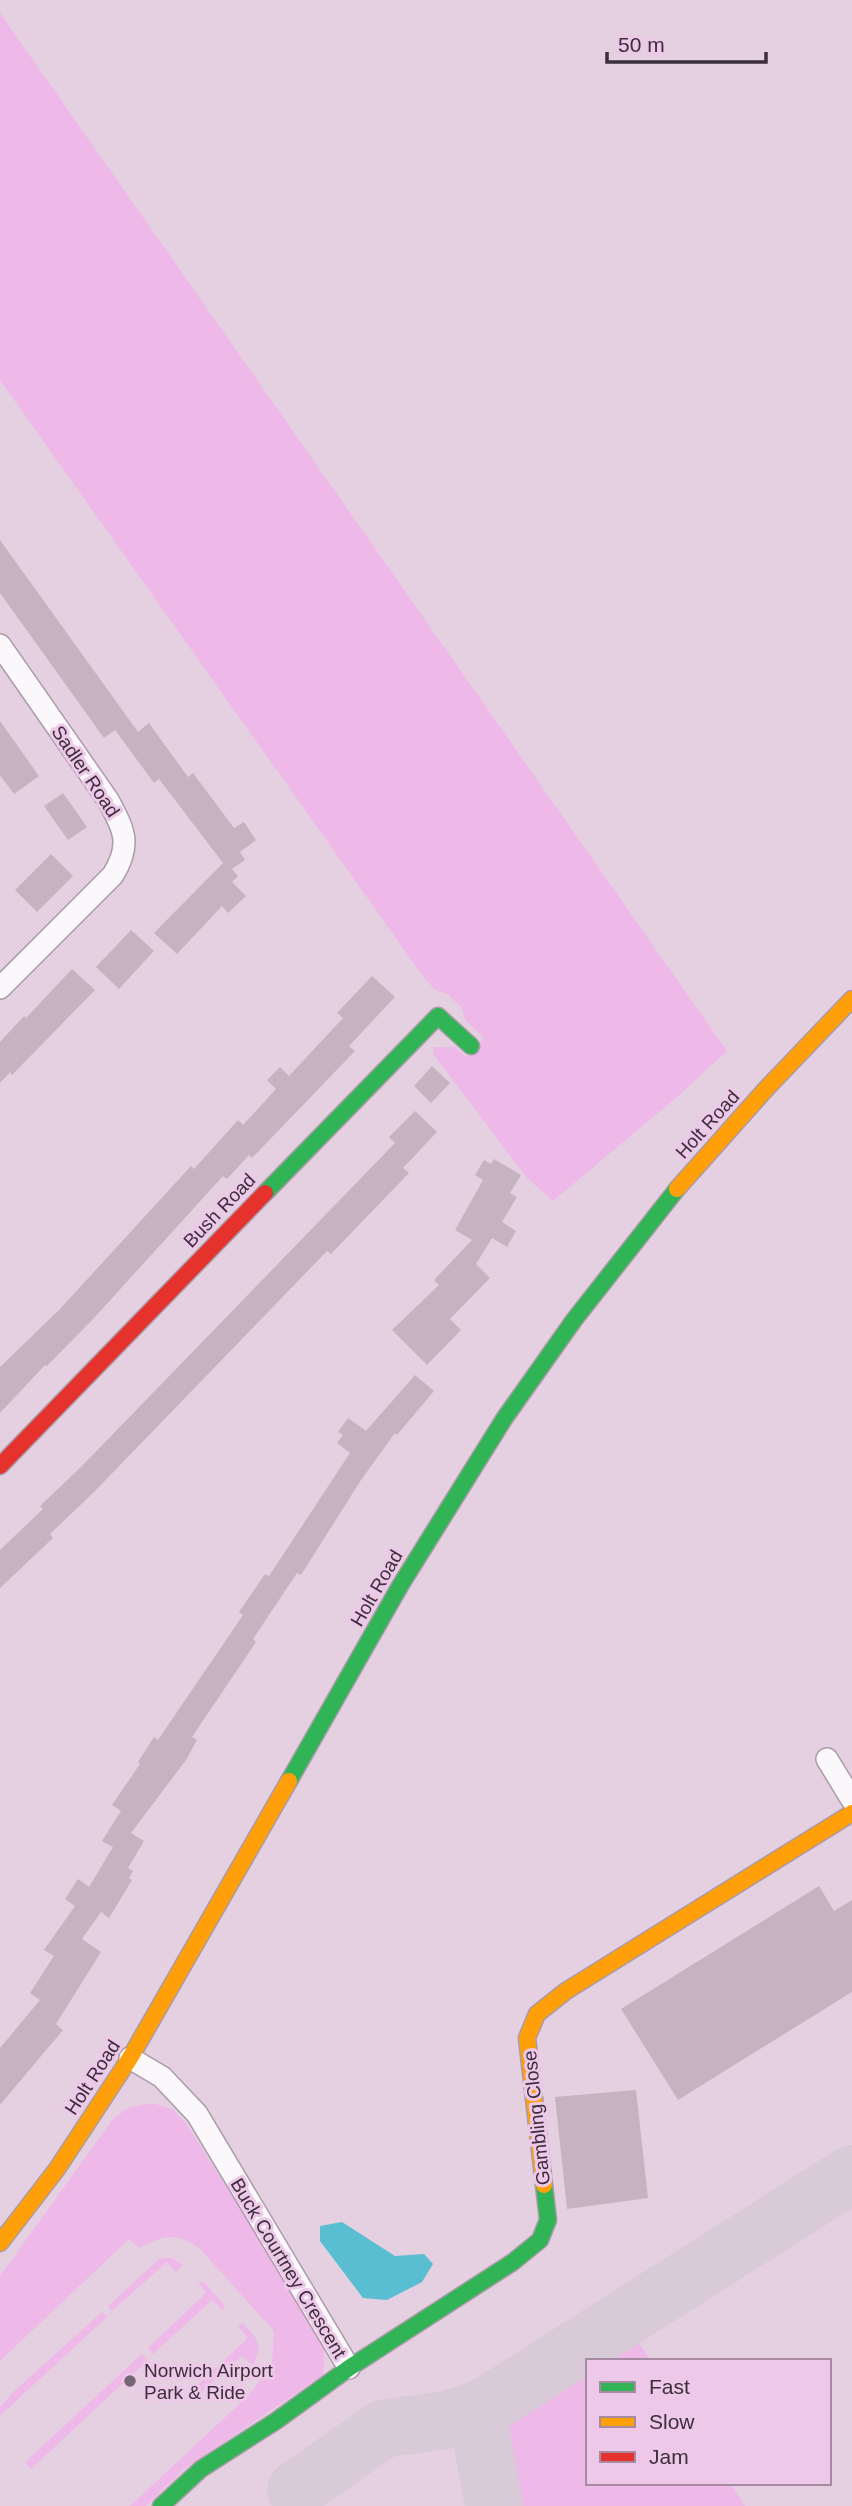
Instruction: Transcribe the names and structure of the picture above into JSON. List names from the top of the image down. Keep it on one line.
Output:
{"streets":{"main road":["Holt Road","Bush Road","Gambling Close","Buck Courtney Crescent"],"street":["Sadler Road"]},"crossings":[["Holt Road","Buck Courtney Crescent"],["Gambling Close","Buck Courtney Crescent"]],"places":["Norwich Airport Park & Ride"],"legend":["Fast","Slow","Jam"],"scale_bar":"50 m"}
